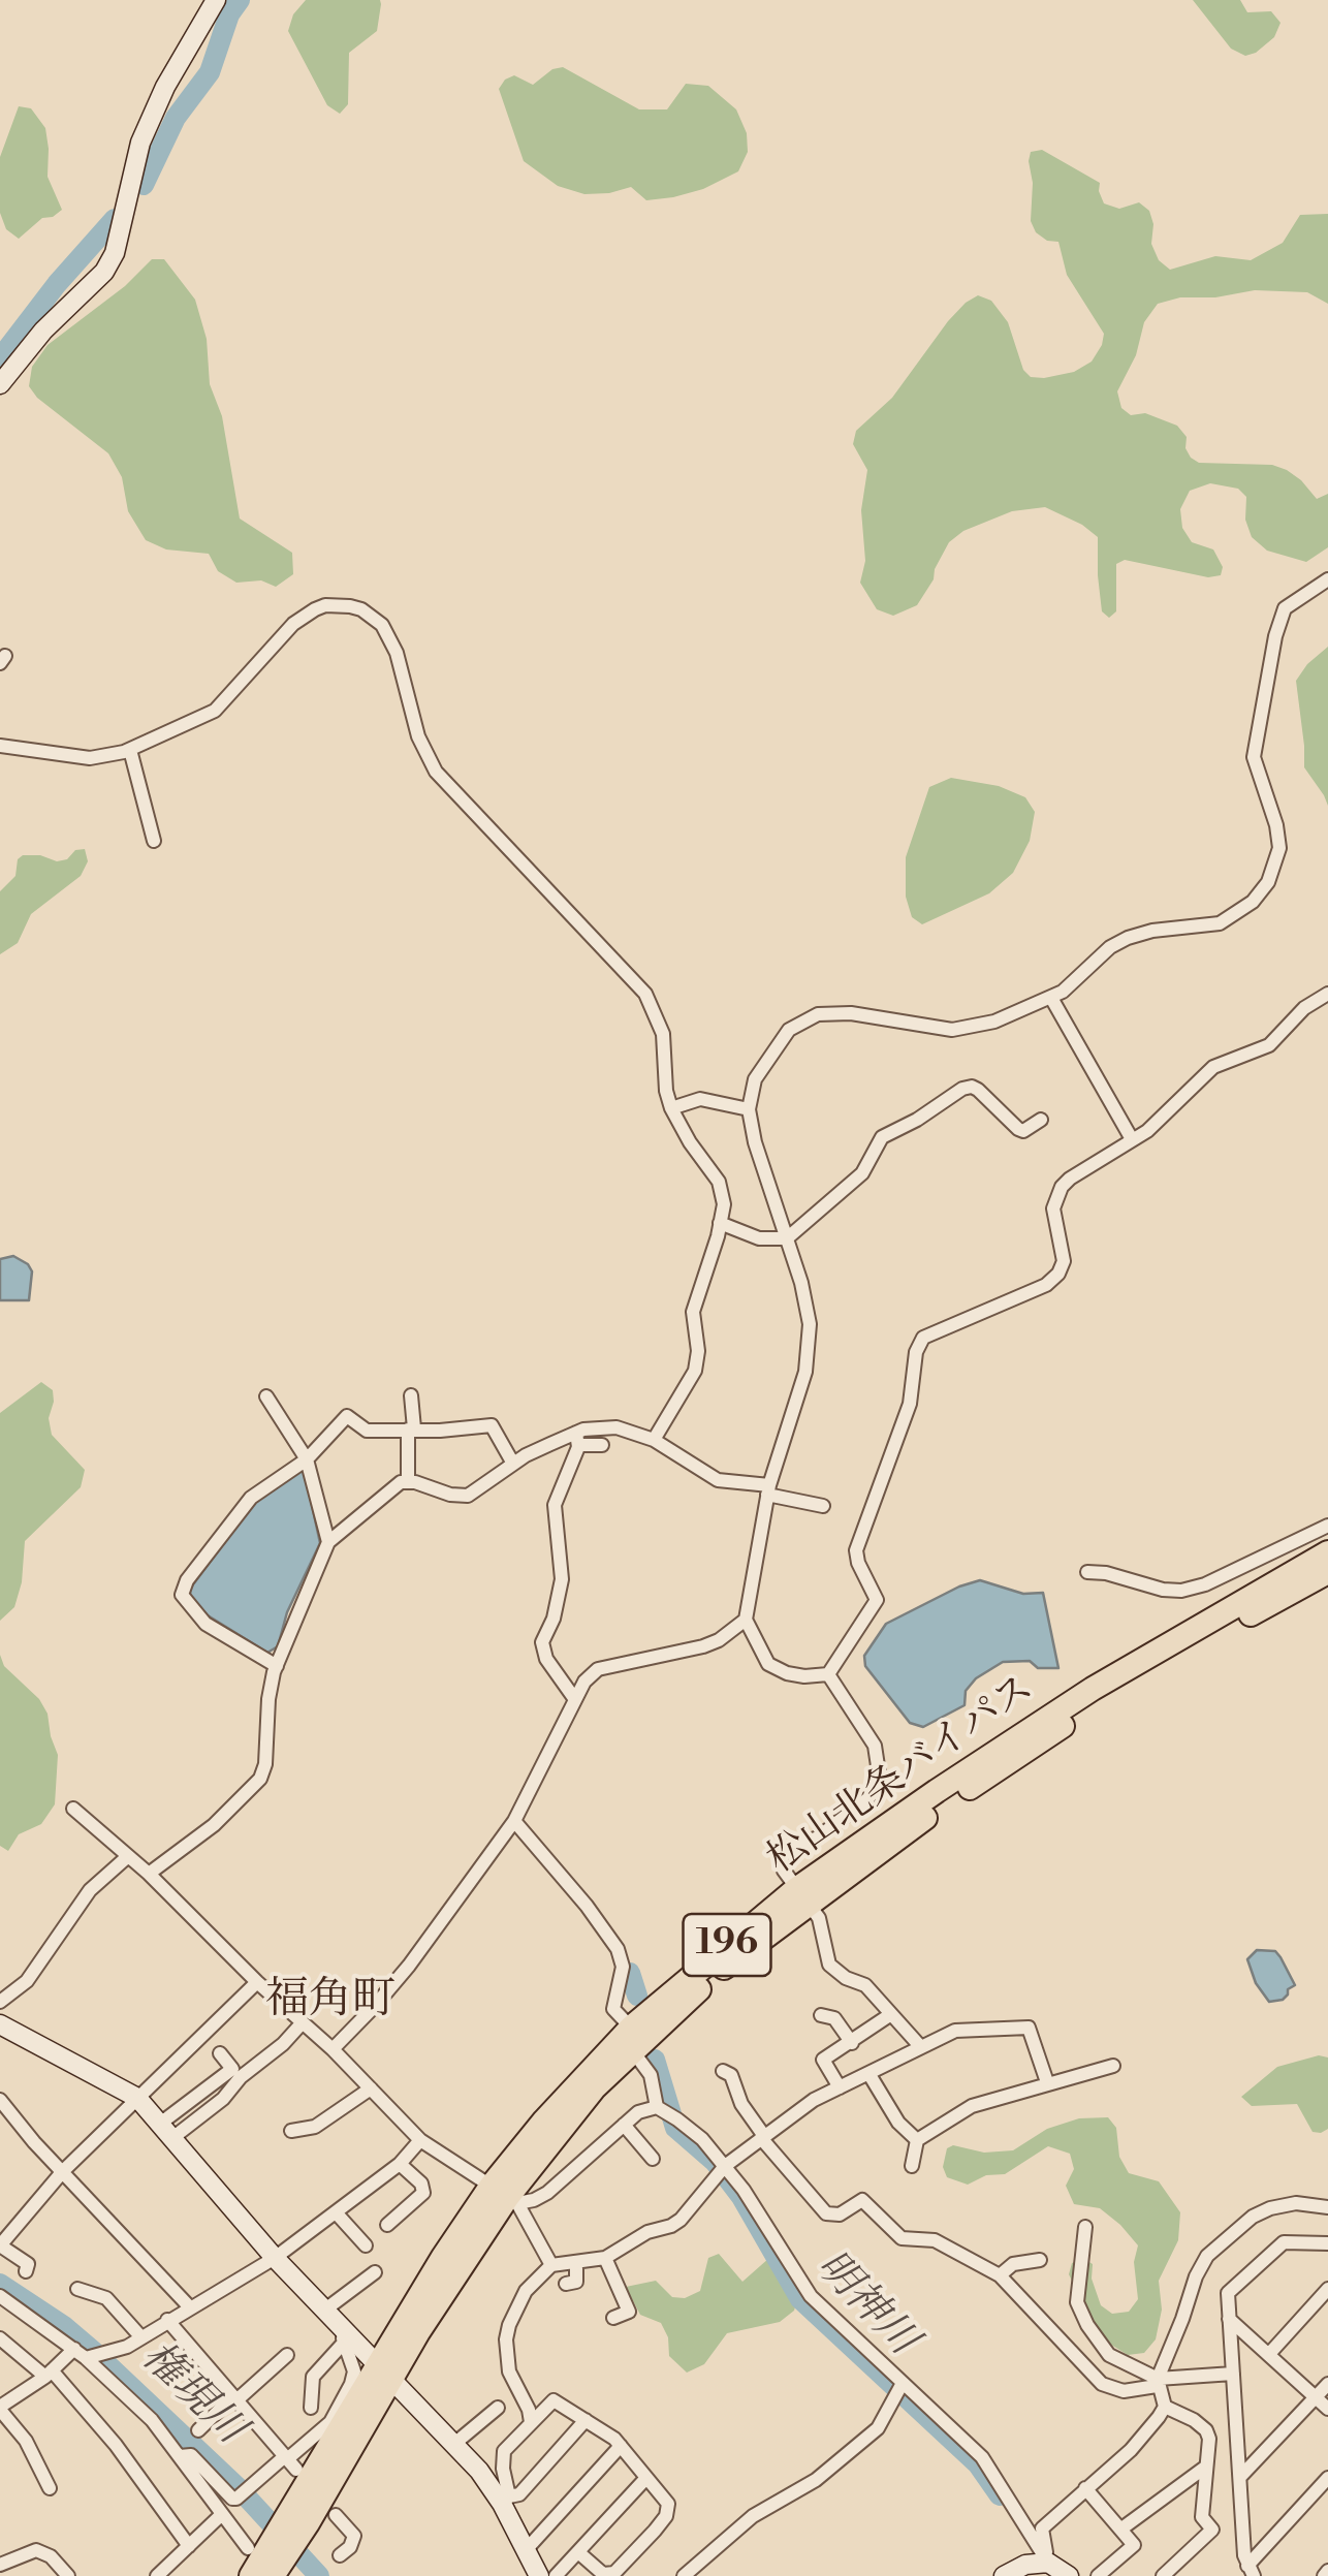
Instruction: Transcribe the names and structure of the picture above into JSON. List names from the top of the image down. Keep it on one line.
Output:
{"streets":{"highway":["松山北条バイパス","196"]},"districts":["福角町"],"water":["明神川","権現川"]}
